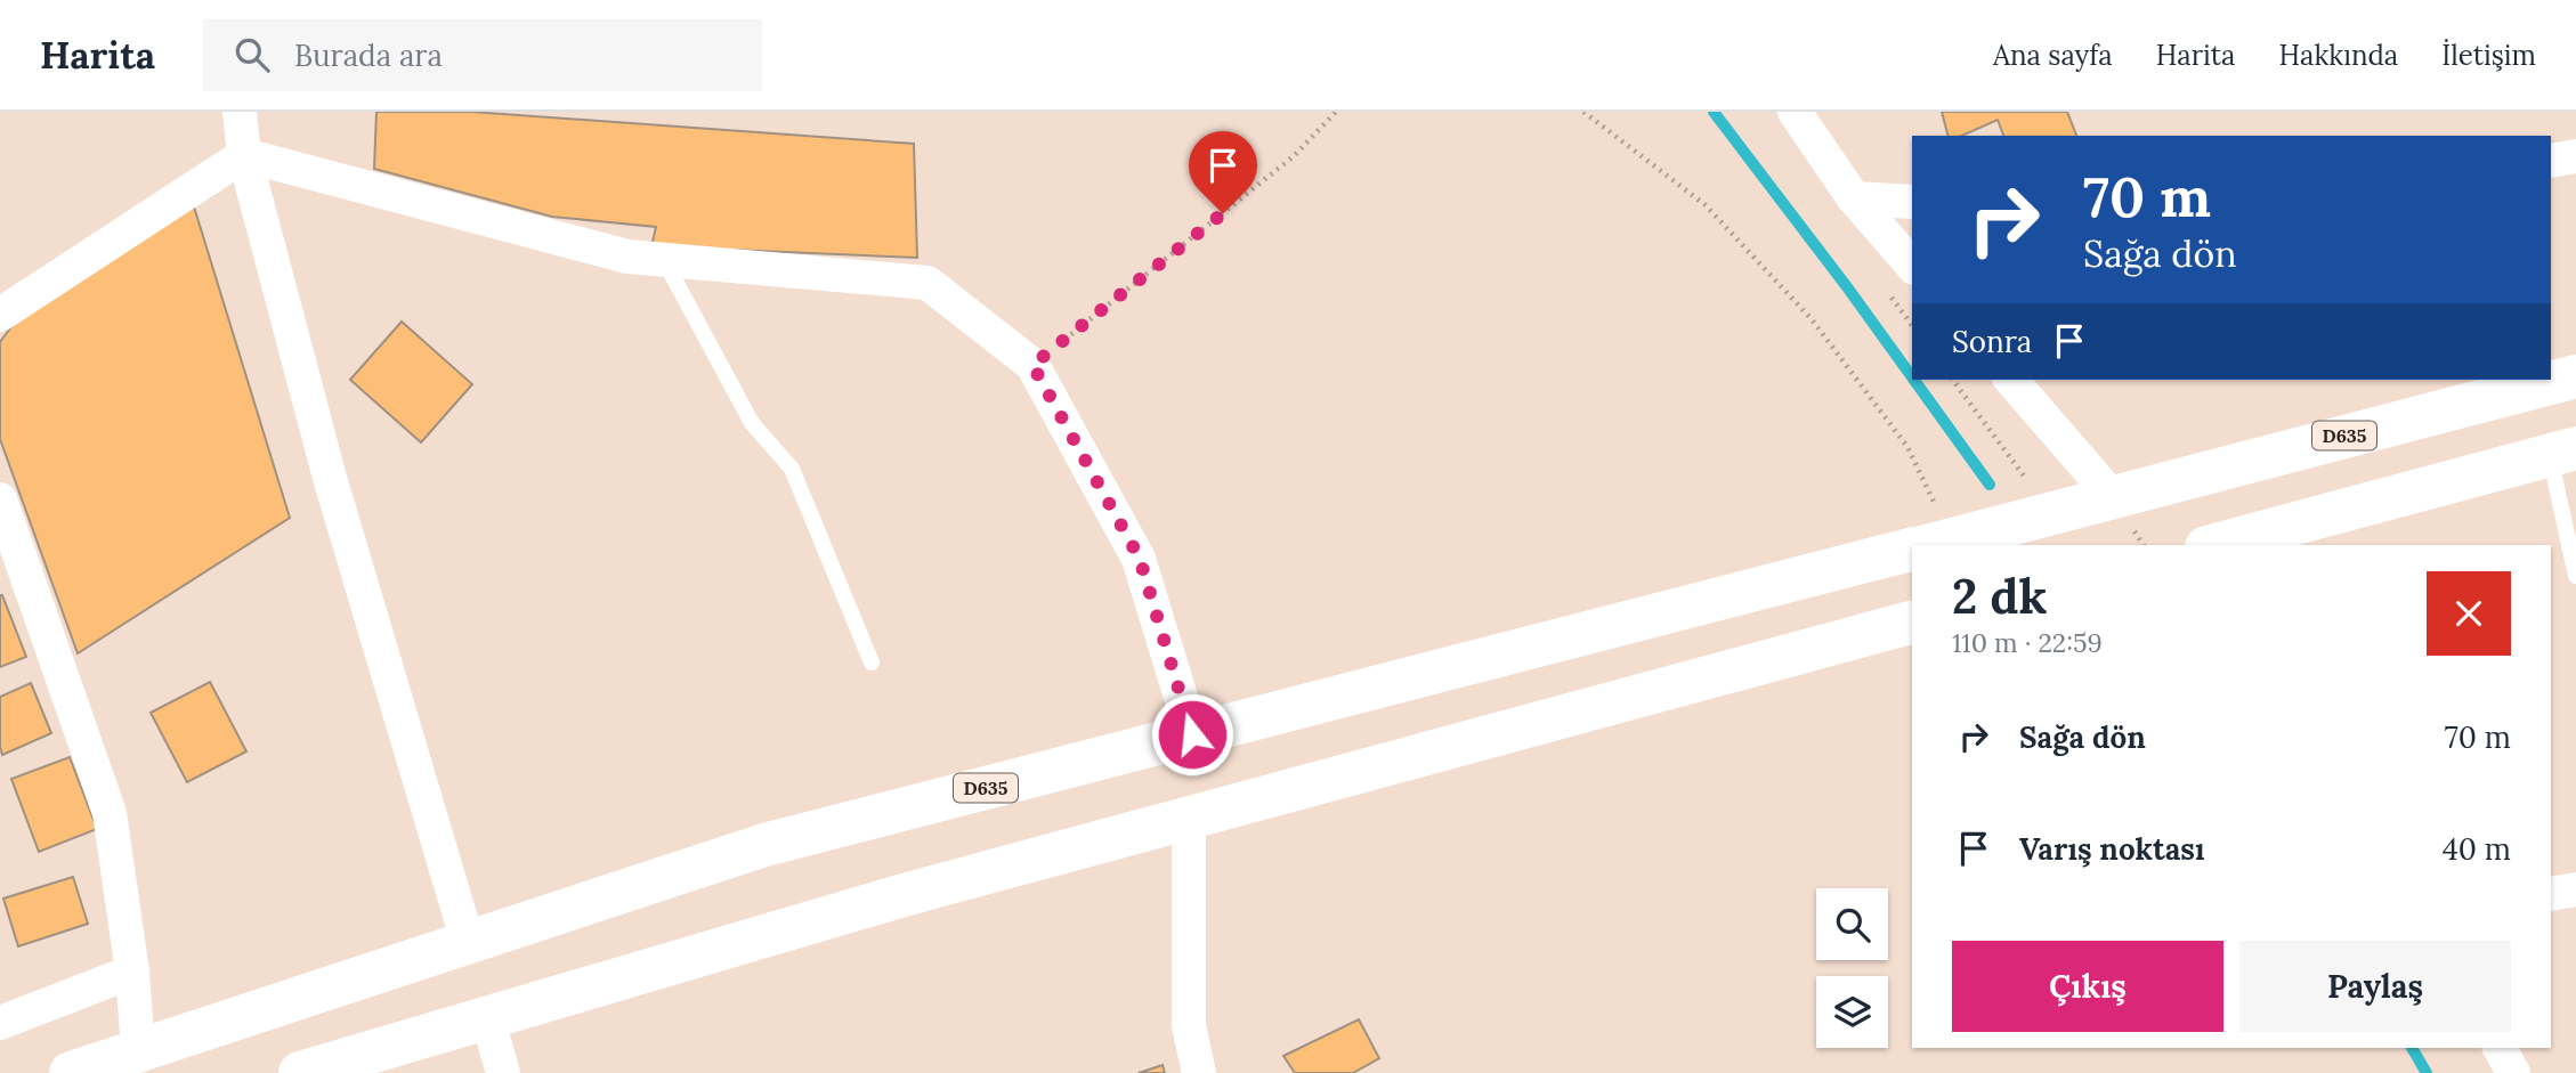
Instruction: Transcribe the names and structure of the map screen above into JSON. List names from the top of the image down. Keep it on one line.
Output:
{"streets":{"highway":["D635"]},"page":{"header":"Harita","search":"Burada ara","nav":["Ana sayfa","Harita","Hakkında","İletişim"],"turn":["70 m","Sağa dön"],"then":"Sonra","heading":["2 dk","110 m · 22:59"],"list":[{"name":"Sağa dön","value":"70 m"},{"name":"Varış noktası","value":"40 m"}],"buttons":["Çıkış","Paylaş"]}}
